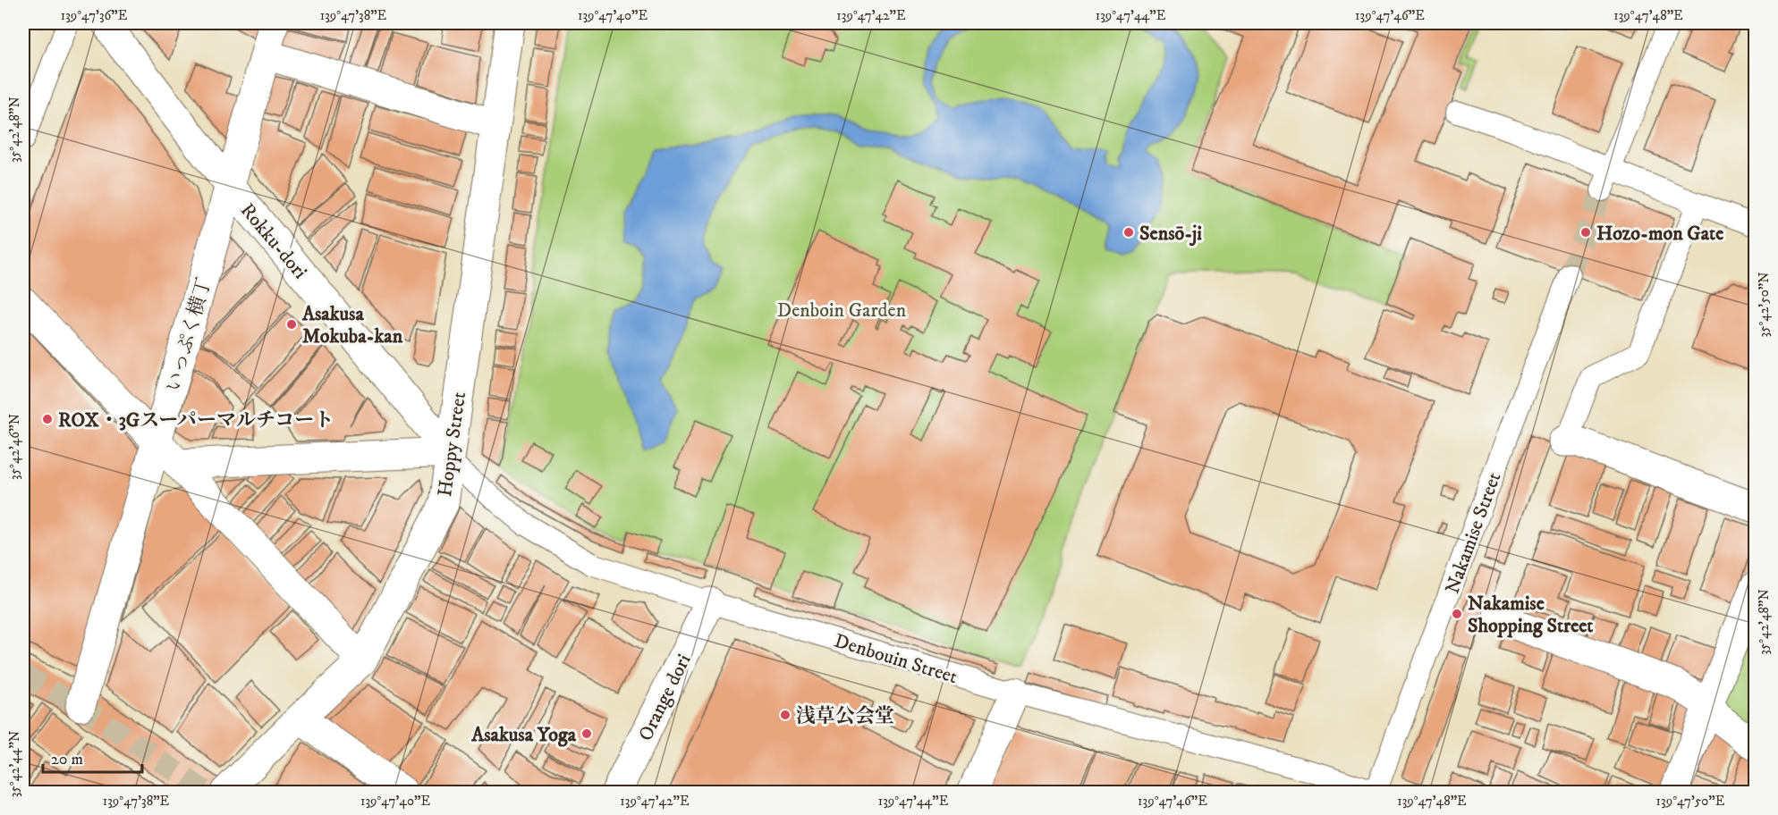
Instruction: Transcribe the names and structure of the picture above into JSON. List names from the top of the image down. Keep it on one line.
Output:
{"streets":{"street":["Rokku-dori","いっぷく横丁","Hoppy Street","Nakamise Street","Denbouin Street","Orange dori"]},"crossings":[["Rokku-dori","いっぷく横丁"],["Rokku-dori","Hoppy Street"],["Rokku-dori","Denbouin Street"],["Hoppy Street","Denbouin Street"],["Nakamise Street","Denbouin Street"],["Denbouin Street","Orange dori"]],"parks":["Denboin Garden"],"places":["Sensō-ji","Hozo-mon Gate","Asakusa Mokuba-kan","ROX・3Gスーパーマルチコート","Nakamise Shopping Street","浅草公会堂","Asakusa Yoga"],"scale_bar":"20 m","coordinates":["139°47'36\"E","139°47'38\"E","139°47'40\"E","139°47'42\"E","139°47'44\"E","139°47'46\"E","139°47'48\"E","35°42'48\"N","35°42'50\"N","35°42'46\"N","35°42'44\"N","139°47'50\"E"]}
